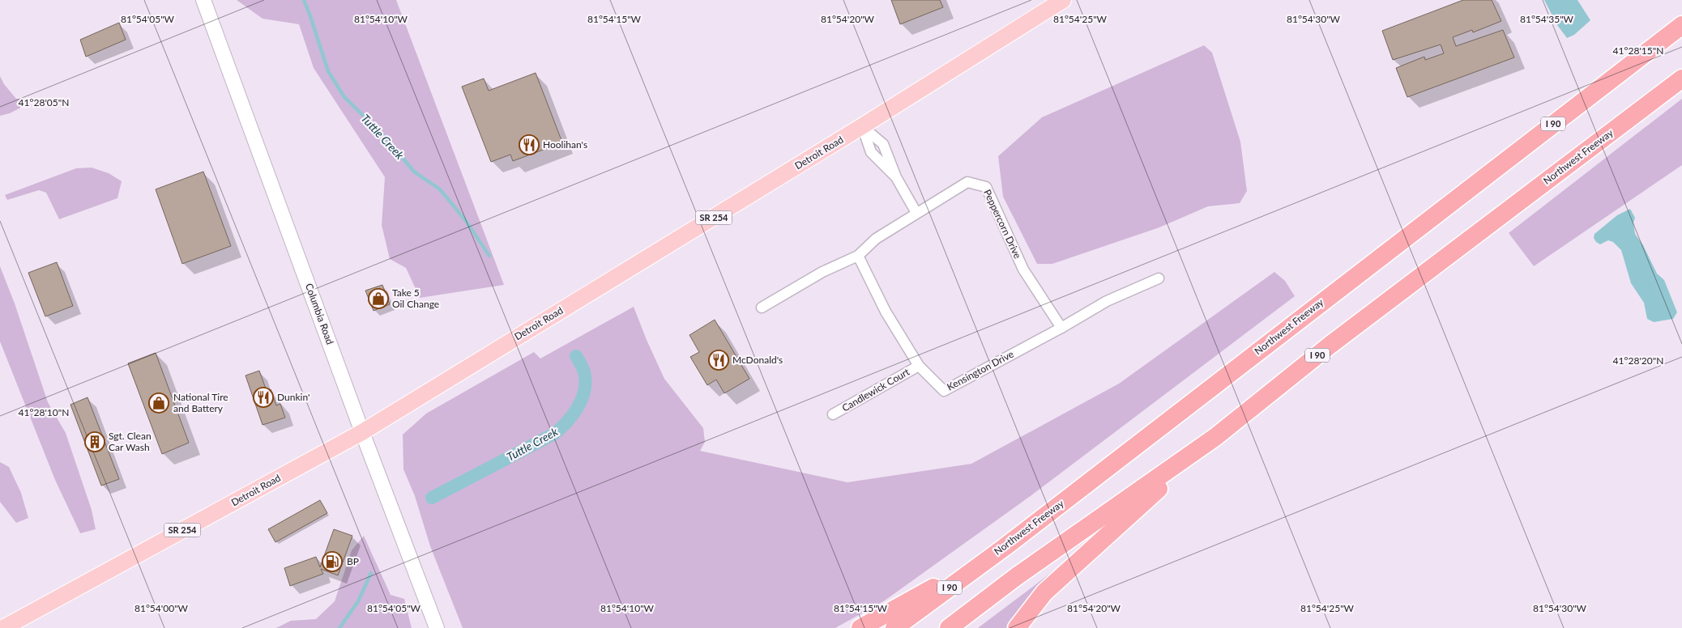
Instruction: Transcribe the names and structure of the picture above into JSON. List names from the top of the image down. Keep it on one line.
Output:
{"streets":{"highway":["I 90","Northwest Freeway"],"main road":["Detroit Road","SR 254","Columbia Road"],"street":["Peppercorn Drive","Kensington Drive","Candlewick Court"]},"crossings":[["Detroit Road","Columbia Road"],["Peppercorn Drive","Kensington Drive"],["Kensington Drive","Candlewick Court"]],"water":["Tuttle Creek"],"places":{"restaurant":["Hoolihan's","McDonald's","Dunkin'"],"shop":["Take 5 Oil Change","National Tire and Battery"],"building":["Sgt. Clean Car Wash"],"fuel station":["BP"]},"coordinates":["81°54'05\"W","81°54'15\"W","81°54'20\"W","81°54'25\"W","81°54'35\"W","81°54'10\"W","81°54'30\"W","41°28'15\"N","41°28'05\"N","41°28'20\"N","41°28'10\"N","81°54'00\"W"]}
